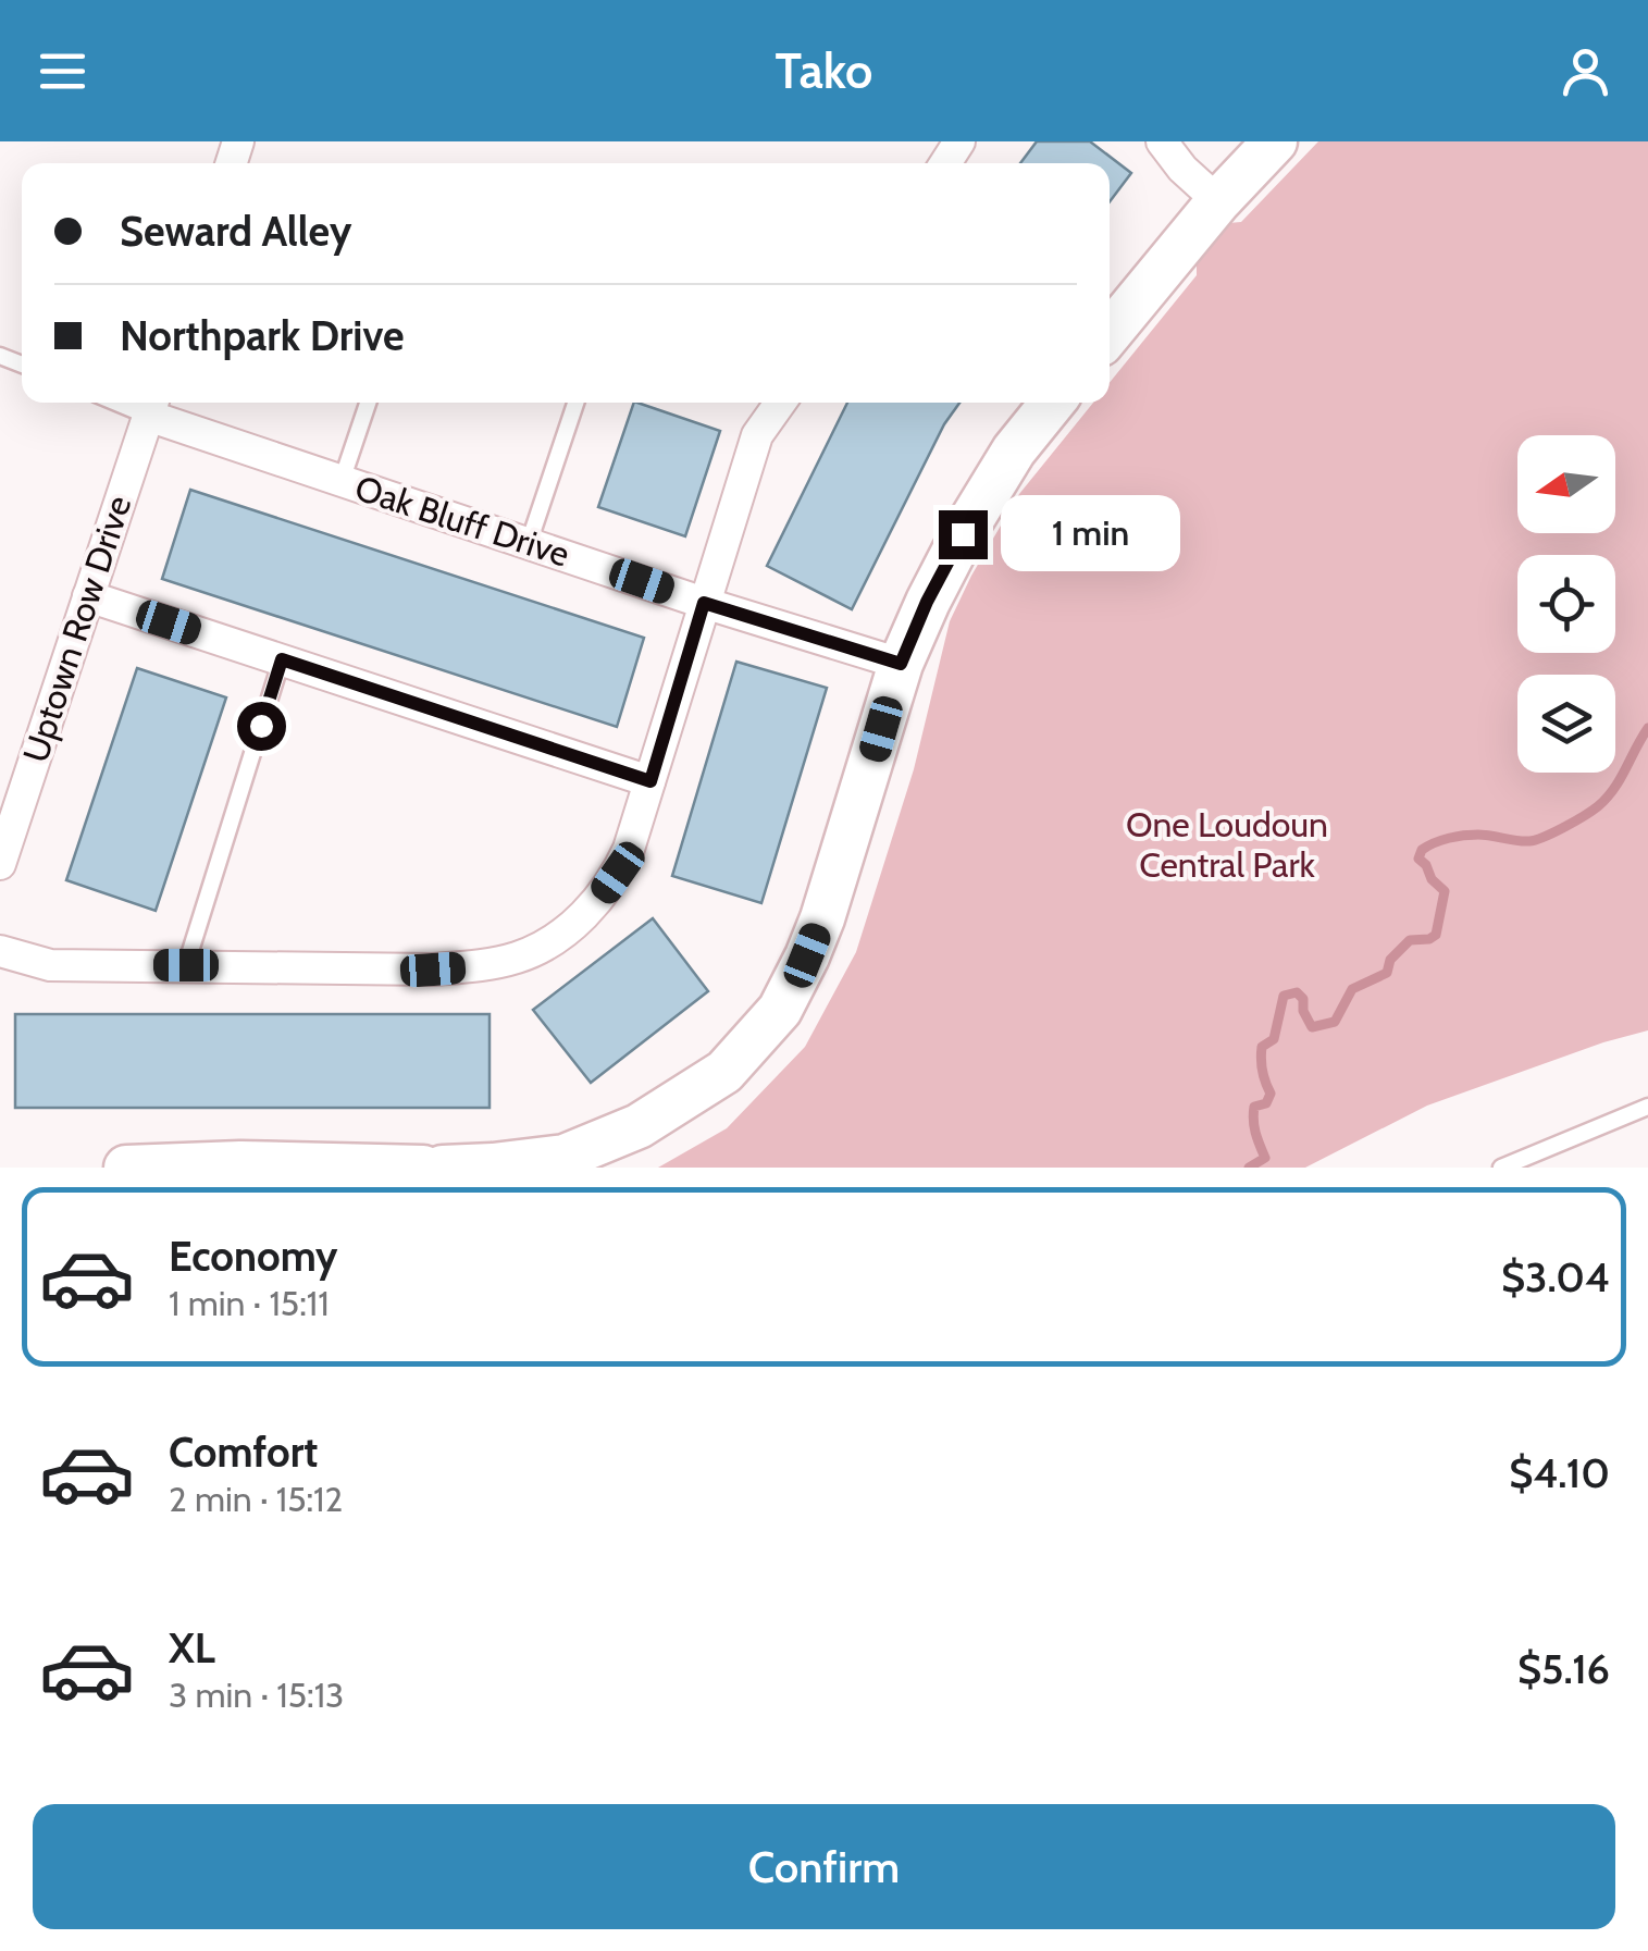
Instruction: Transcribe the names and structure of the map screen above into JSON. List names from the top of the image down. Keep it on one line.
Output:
{"streets":{"street":["Oak Bluff Drive","Uptown Row Drive"]},"crossings":[["Oak Bluff Drive","Uptown Row Drive"]],"parks":["One Loudoun Central Park"],"north":"left","page":{"header":"Tako","banner":["Seward Alley","Northpark Drive"],"bubble":"1 min","list":[{"name":"Economy","note":"1 min · 15:11","value":"$3.04"},{"name":"Comfort","note":"2 min · 15:12","value":"$4.10"},{"name":"XL","note":"3 min · 15:13","value":"$5.16"}],"buttons":"Confirm"}}
